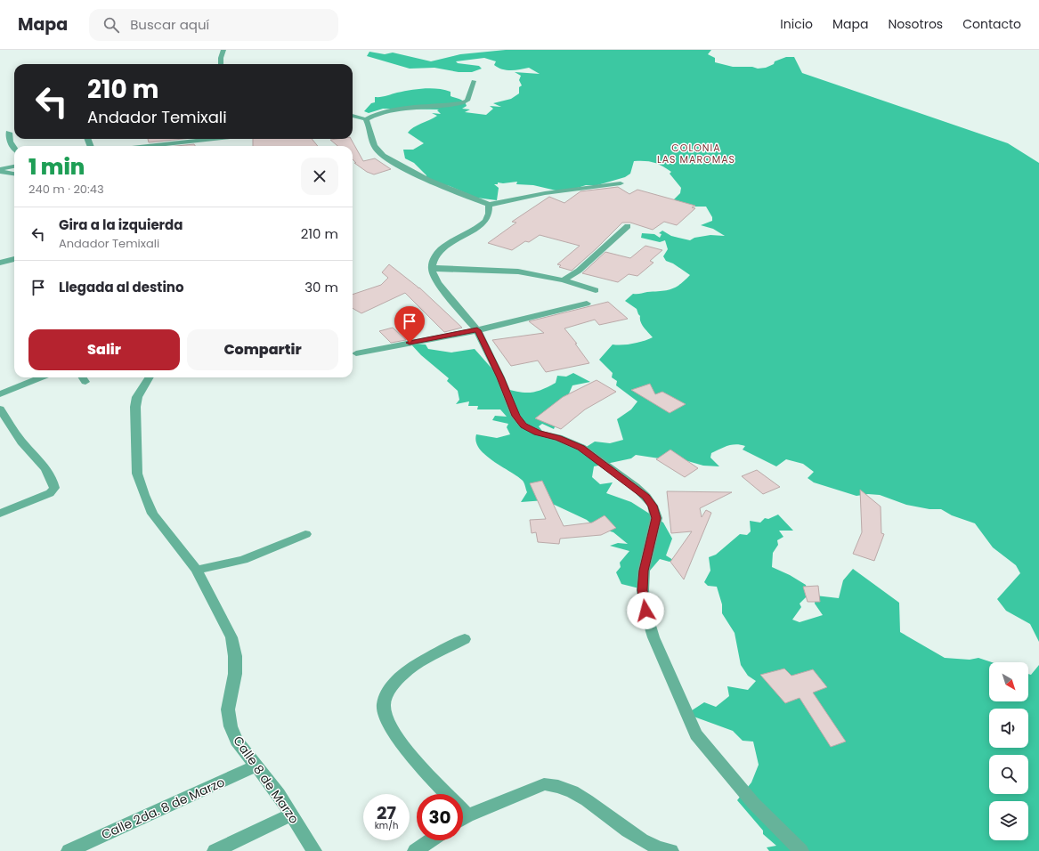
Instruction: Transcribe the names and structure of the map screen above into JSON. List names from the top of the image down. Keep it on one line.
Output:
{"streets":{"street":["Calle 8 de Marzo","Calle 2da. 8 de Marzo"]},"crossings":[["Calle 8 de Marzo","Calle 2da. 8 de Marzo"]],"districts":["COLONIA LAS MAROMAS"],"north":"bottom right","page":{"header":"Mapa","search":"Buscar aquí","nav":["Inicio","Mapa","Nosotros","Contacto"],"turn":["210 m","Andador Temixali"],"heading":["1 min","240 m · 20:43"],"list":[{"name":"Gira a la izquierda","note":"Andador Temixali","value":"210 m"},{"name":"Llegada al destino","value":"30 m"}],"buttons":["Salir","Compartir"],"speed":"27 km/h","limit":"30"}}
